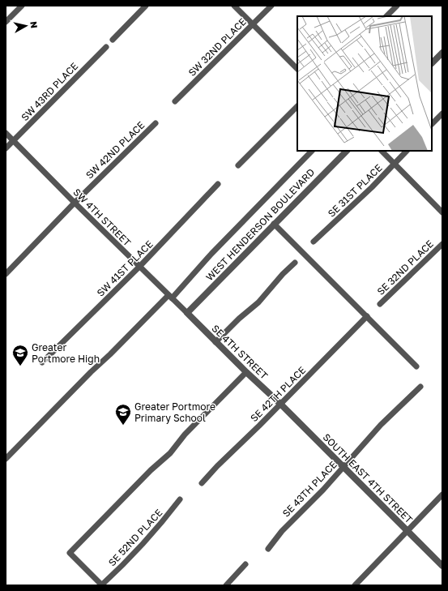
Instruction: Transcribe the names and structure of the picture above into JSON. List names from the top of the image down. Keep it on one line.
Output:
{"streets":{"street":["SW 32ND PLACE","SW 43RD PLACE","SW 42ND PLACE","SE 31ST PLACE","SW 4TH STREET","WEST HENDERSON BOULEVARD","SE 32ND PLACE","SW 41ST PLACE","SE 4TH STREET","SE 42TH PLACE","SOUTH EAST 4TH STREET","SE 43TH PLACE","SE 52ND PLACE"]},"crossings":[["SW 43RD PLACE","SW 4TH STREET"],["SW 42ND PLACE","SW 4TH STREET"],["SW 4TH STREET","WEST HENDERSON BOULEVARD"],["SW 4TH STREET","SW 41ST PLACE"],["SW 4TH STREET","SE 4TH STREET"],["WEST HENDERSON BOULEVARD","SE 4TH STREET"],["SE 4TH STREET","SE 42TH PLACE"],["SE 4TH STREET","SOUTH EAST 4TH STREET"],["SE 42TH PLACE","SOUTH EAST 4TH STREET"],["SOUTH EAST 4TH STREET","SE 43TH PLACE"]],"places":{"school or university":["Greater Portmore High","Greater Portmore Primary School"]},"north":"right"}
